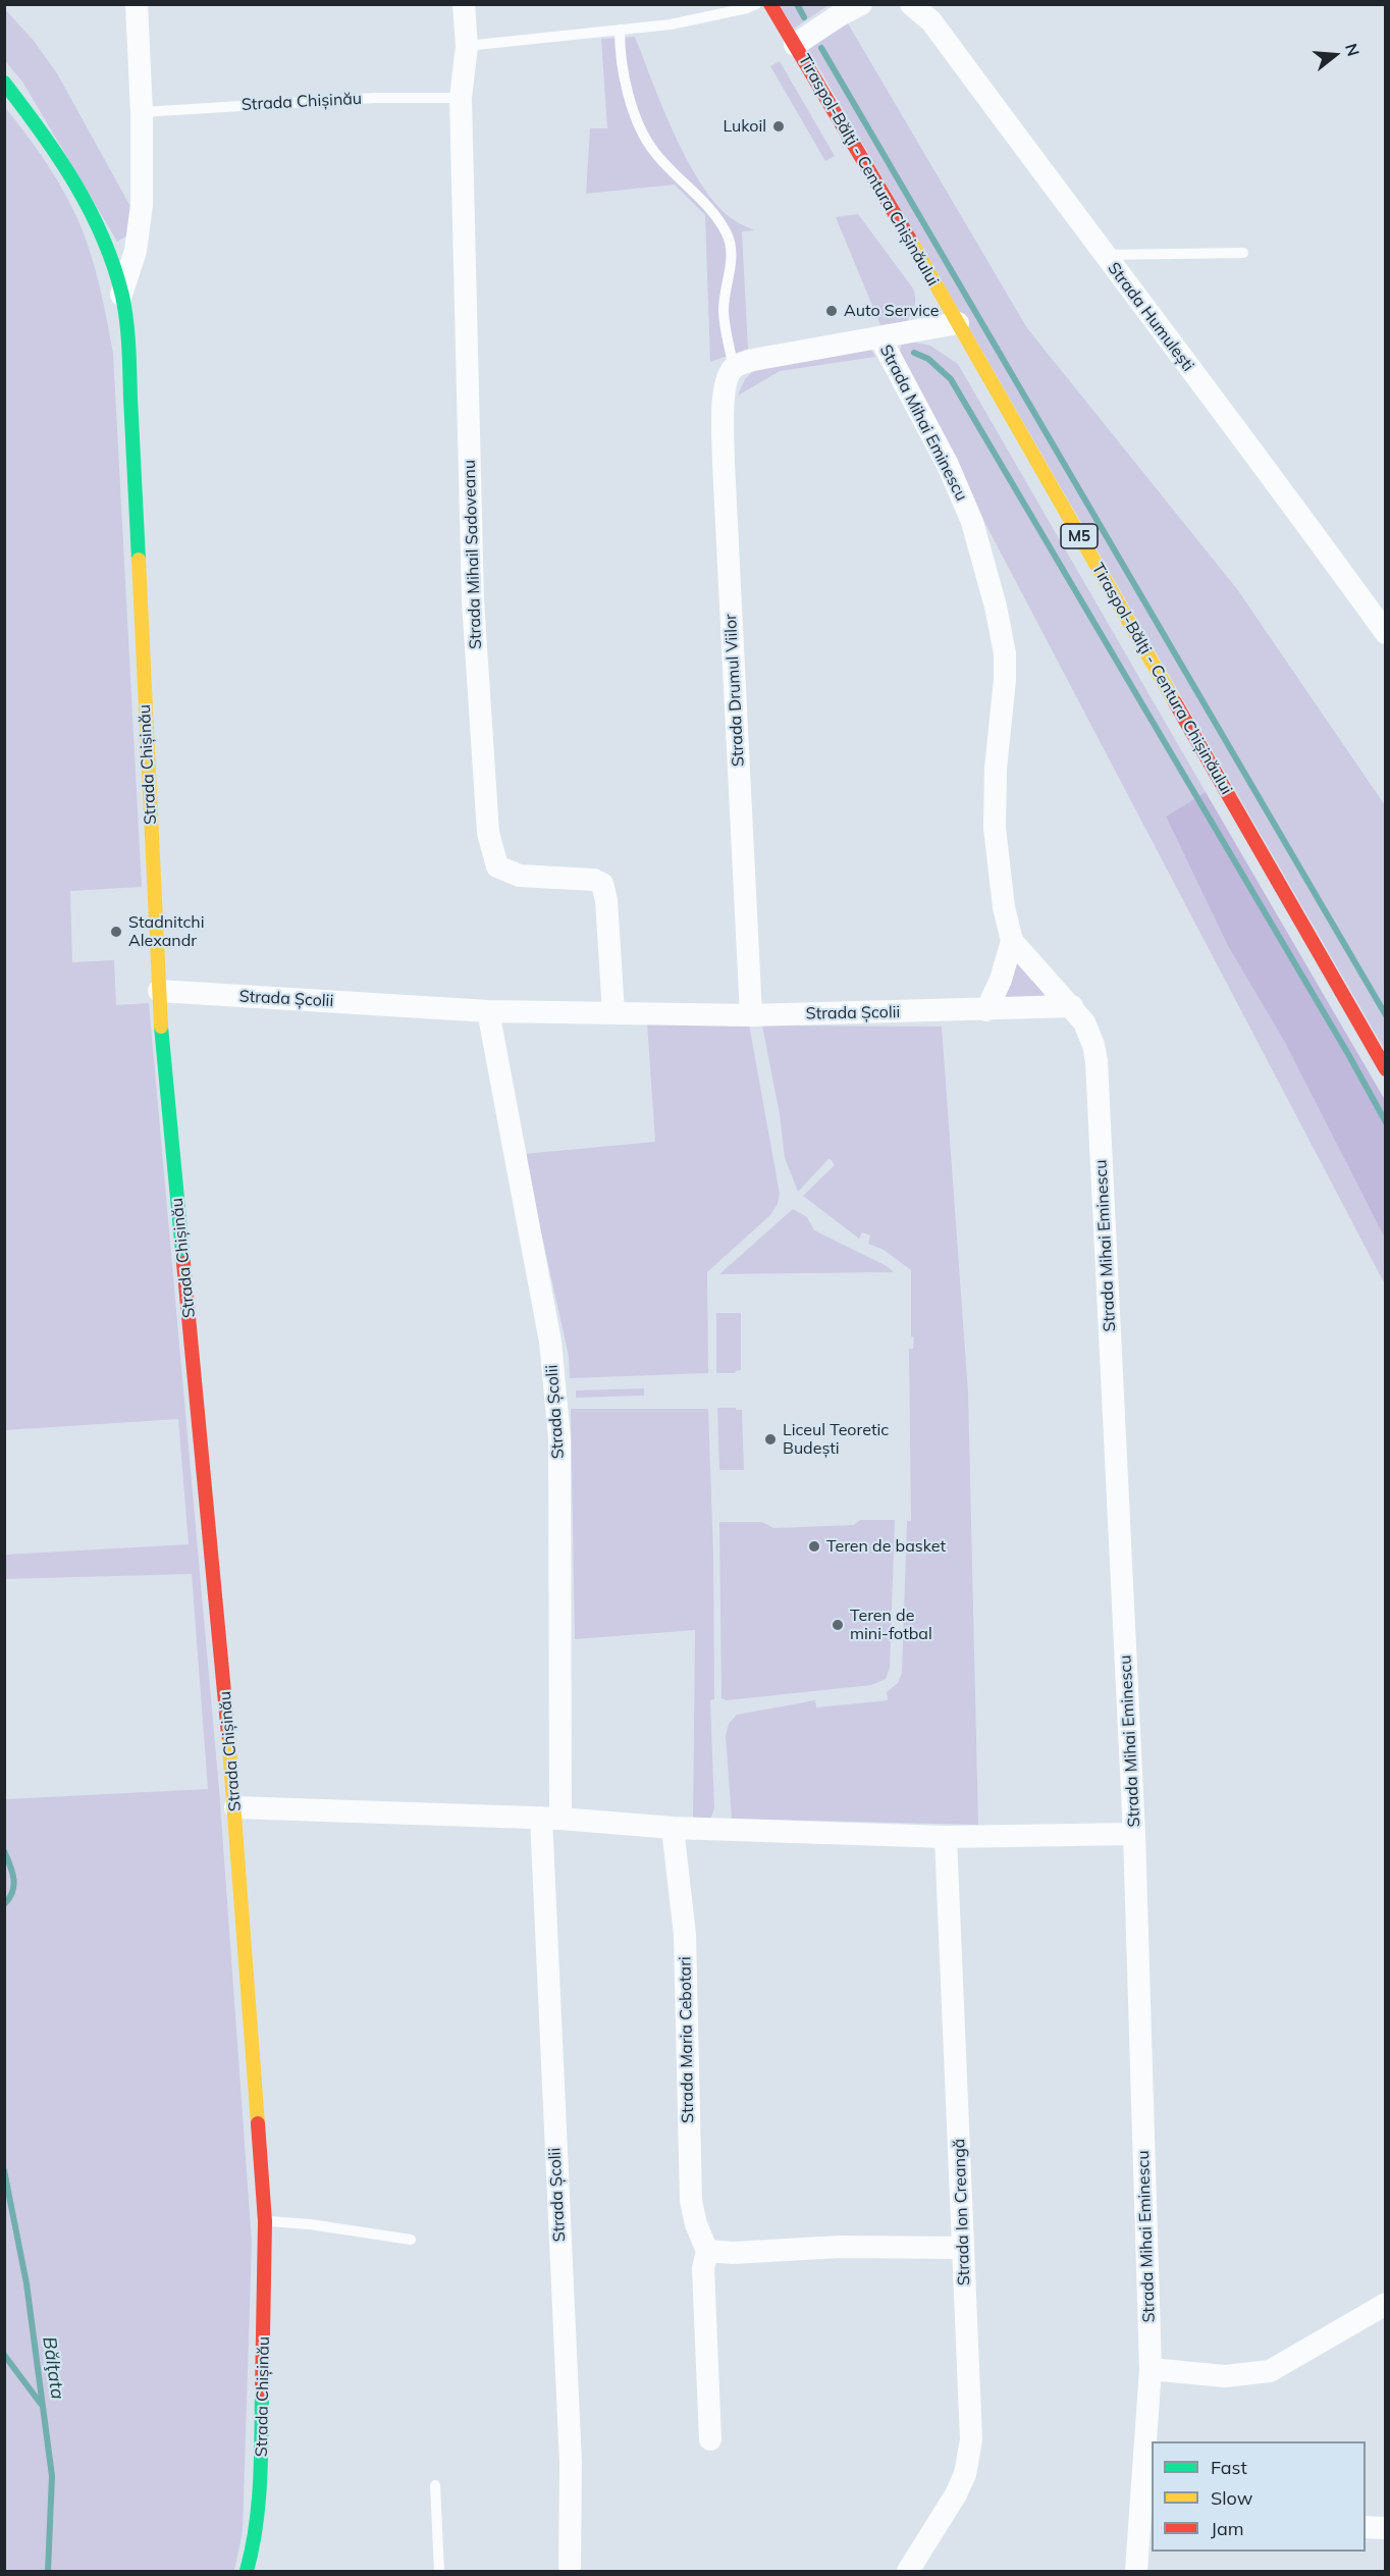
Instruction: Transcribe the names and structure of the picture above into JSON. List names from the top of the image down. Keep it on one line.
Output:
{"streets":{"main road":["Strada Chișinău","Tiraspol-Bălţi - Centura Chișinăului","M5"],"street":["Strada Humulești","Strada Mihai Eminescu","Strada Mihail Sadoveanu","Strada Drumul Viilor","Strada Școlii","Strada Maria Cebotari","Strada Ion Creangă"]},"crossings":[["Strada Chișinău","Strada Mihail Sadoveanu"],["Strada Chișinău","Strada Școlii"],["Strada Mihai Eminescu","Strada Școlii"],["Strada Mihail Sadoveanu","Strada Școlii"],["Strada Drumul Viilor","Strada Școlii"]],"water":["Bălţata"],"places":["Lukoil","Auto Service","Stadnitchi Alexandr","Liceul Teoretic Budești","Teren de basket","Teren de mini-fotbal"],"legend":["Fast","Slow","Jam"],"north":"right"}
